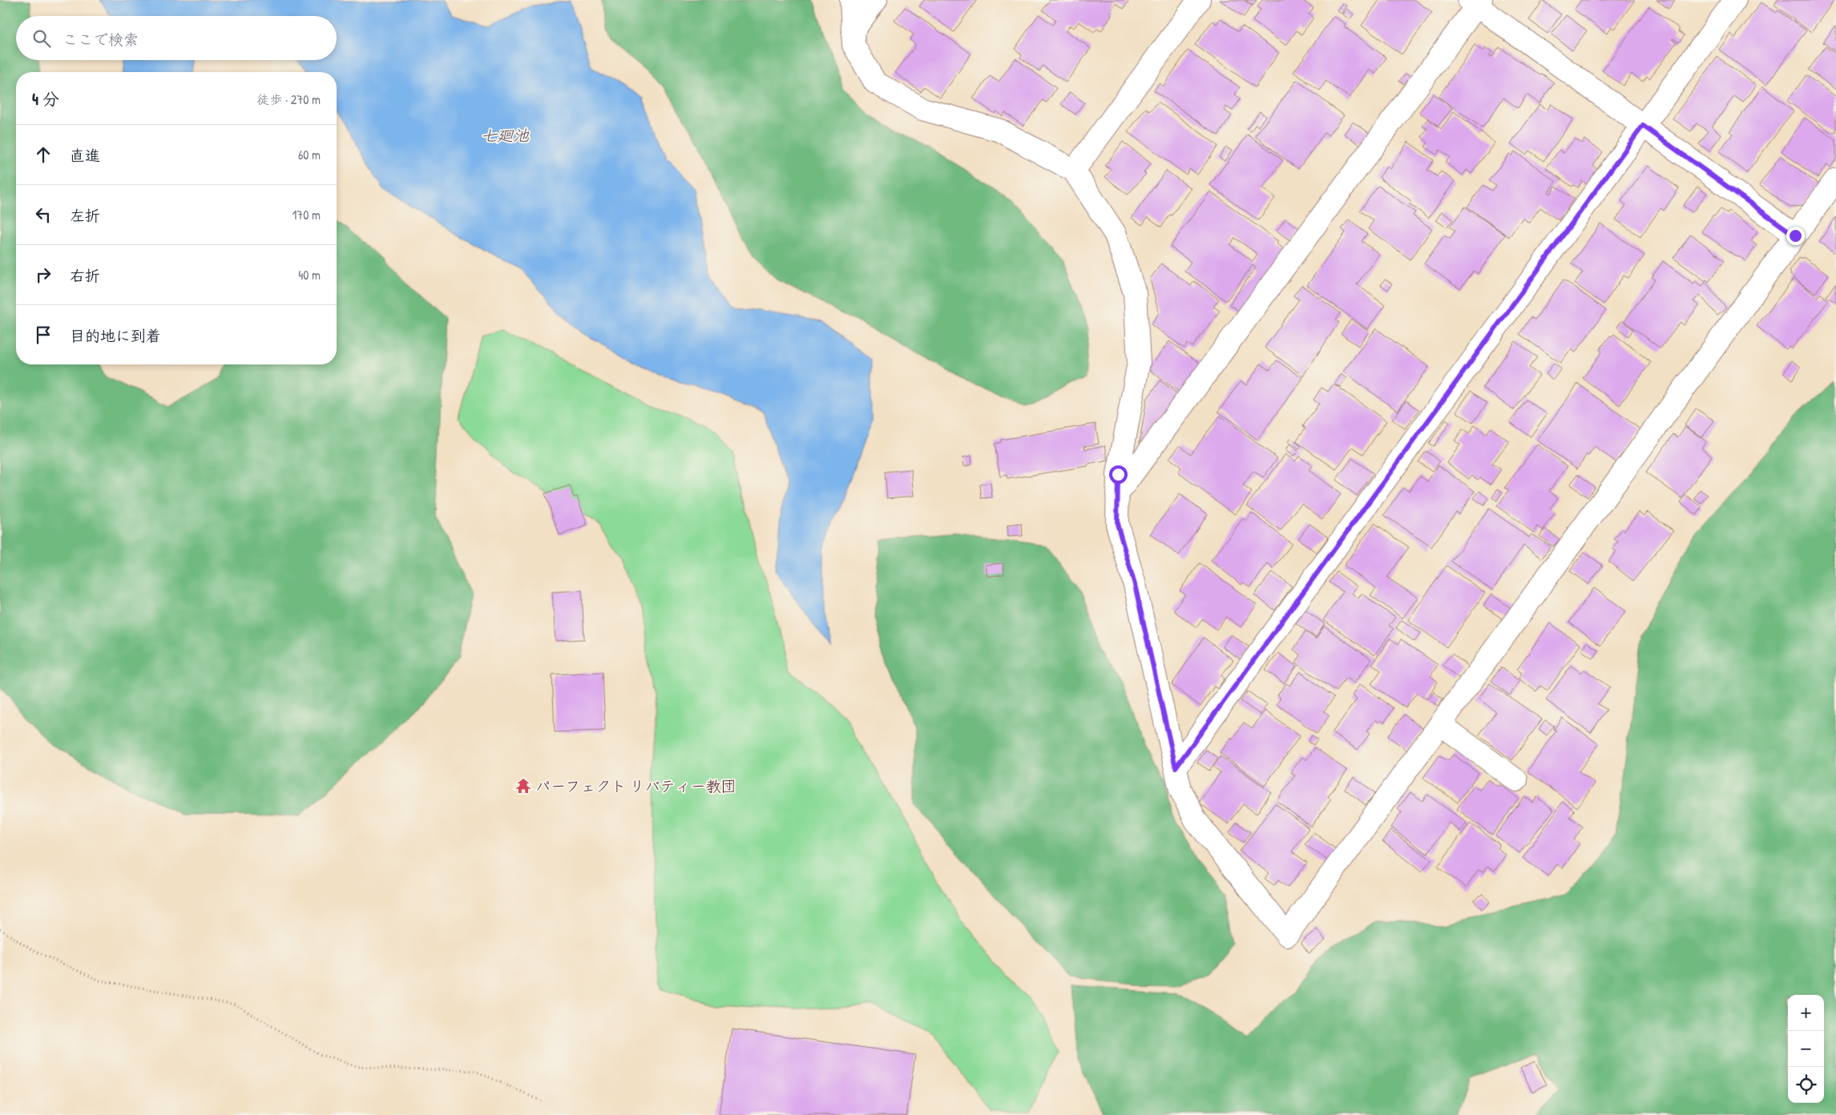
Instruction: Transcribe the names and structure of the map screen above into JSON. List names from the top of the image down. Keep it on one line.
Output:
{"water":["七廻池"],"places":{"temple":["パーフェクト リバティー教団"]},"page":{"search":"ここで検索","heading":["4 分","徒歩 · 270 m"],"list":[["直進","60 m"],["左折","170 m"],["右折","40 m"],"目的地に到着"],"map_buttons":["+","−"]}}
